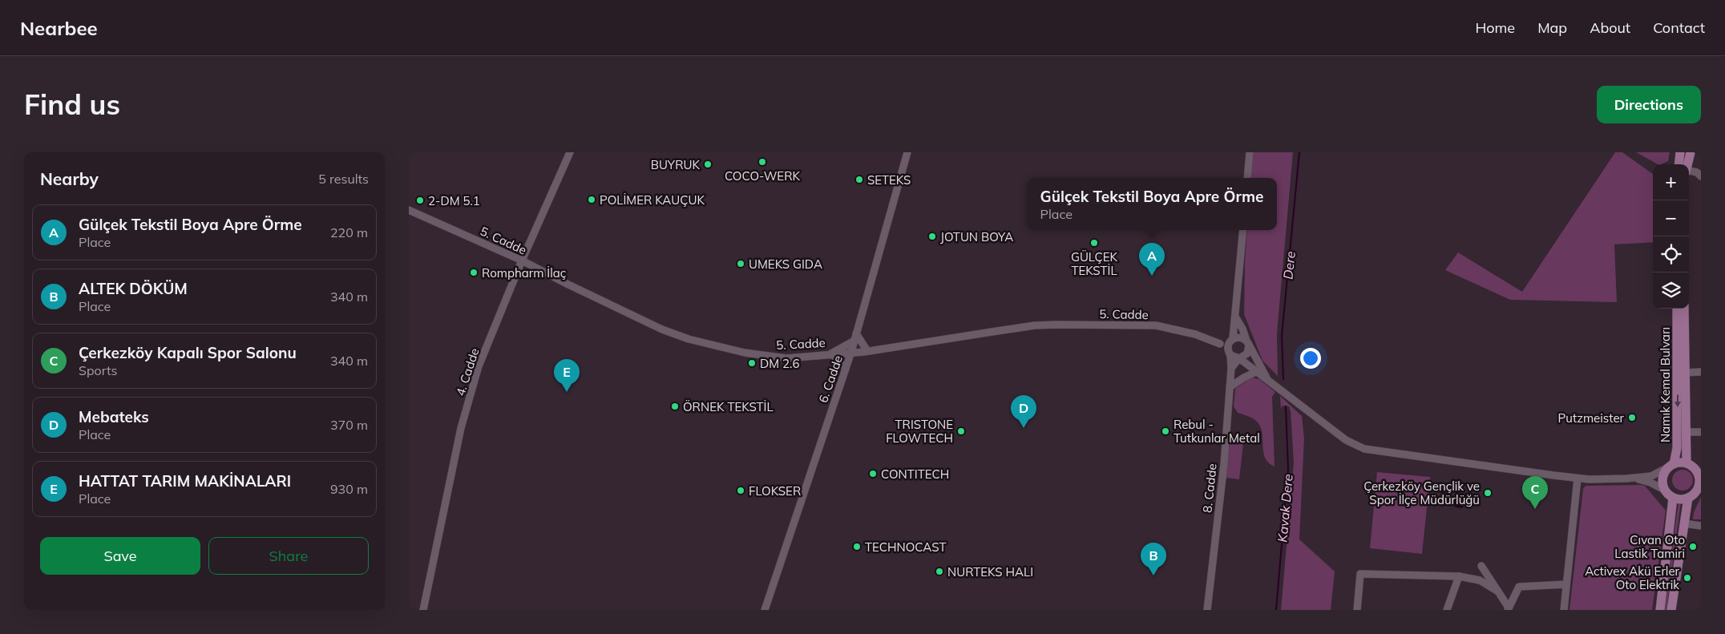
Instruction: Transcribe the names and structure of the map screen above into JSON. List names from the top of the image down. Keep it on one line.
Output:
{"streets":{"main road":["Namık Kemal Bulvarı"],"street":["5. Cadde","4. Cadde","6. Cadde","8. Cadde"]},"crossings":[["5. Cadde","4. Cadde"],["5. Cadde","6. Cadde"]],"water":["Dere","Kavak Dere"],"places":["COCO-WERK","BUYRUK","SETEKS","POLİMER KAUÇUK","2-DM 5.1","JOTUN BOYA","GÜLÇEK TEKSTİL","UMEKS GIDA","Rompharm İlaç","DM 2.6","ÖRNEK TEKSTİL","Putzmeister","TRISTONE FLOWTECH","Rebul - Tutkunlar Metal","CONTITECH","FLOKSER","Çerkezköy Gençlik ve Spor İlçe Müdürlüğü","TECHNOCAST","Cıvan Oto Lastik Tamiri","NURTEKS HALI","Activex Akü Erler Oto Elektrik"],"page":{"header":"Nearbee","nav":["Home","Map","About","Contact"],"buttons":["Directions",["Save","Share"]],"title":"Find us","heading":["Nearby","5 results"],"map_buttons":["+","−"],"popup":["Gülçek Tekstil Boya Apre Örme","Place"],"list":[{"mark":"A","name":"Gülçek Tekstil Boya Apre Örme","note":"Place","value":"220 m"},{"mark":"B","name":"ALTEK DÖKÜM","note":"Place","value":"340 m"},{"mark":"C","name":"Çerkezköy Kapalı Spor Salonu","note":"Sports","value":"340 m"},{"mark":"D","name":"Mebateks","note":"Place","value":"370 m"},{"mark":"E","name":"HATTAT TARIM MAKİNALARI","note":"Place","value":"930 m"}],"pins":["A","E","D","C","B"]}}
